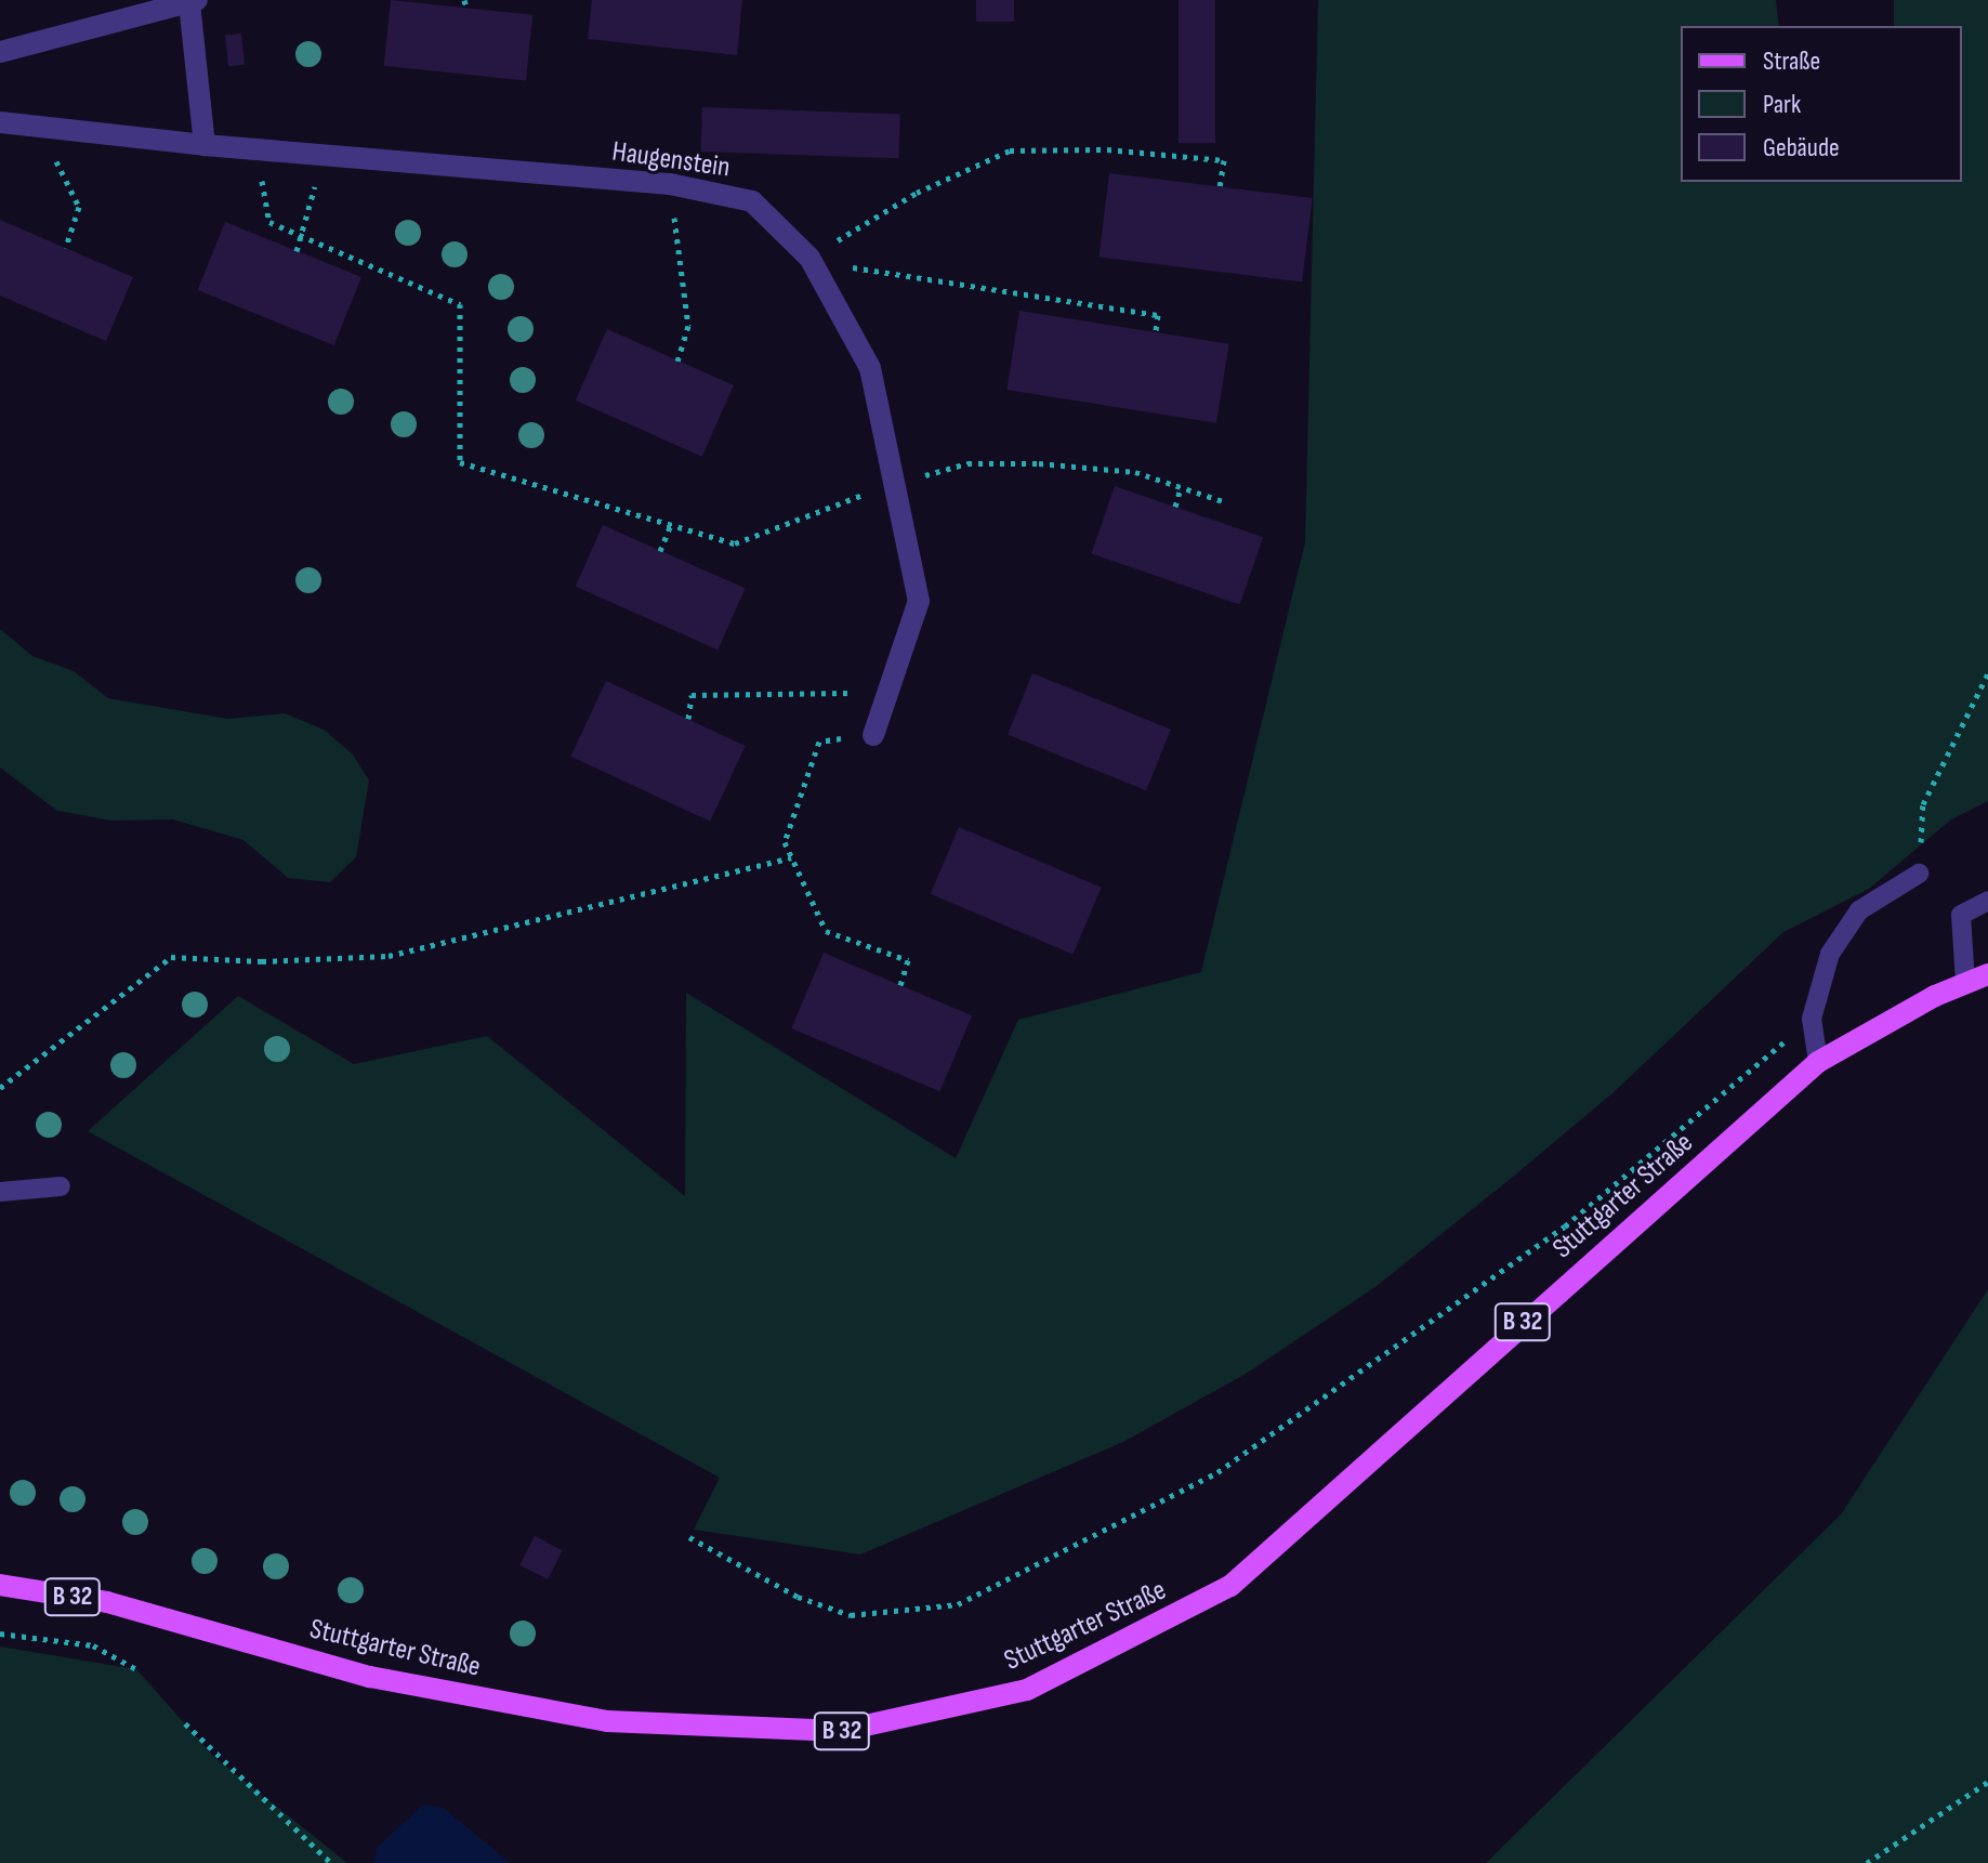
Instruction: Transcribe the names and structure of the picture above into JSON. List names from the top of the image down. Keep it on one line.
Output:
{"streets":{"main road":["Stuttgarter Straße","B 32"],"street":["Haugenstein"]},"legend":["Straße","Park","Gebäude"]}
